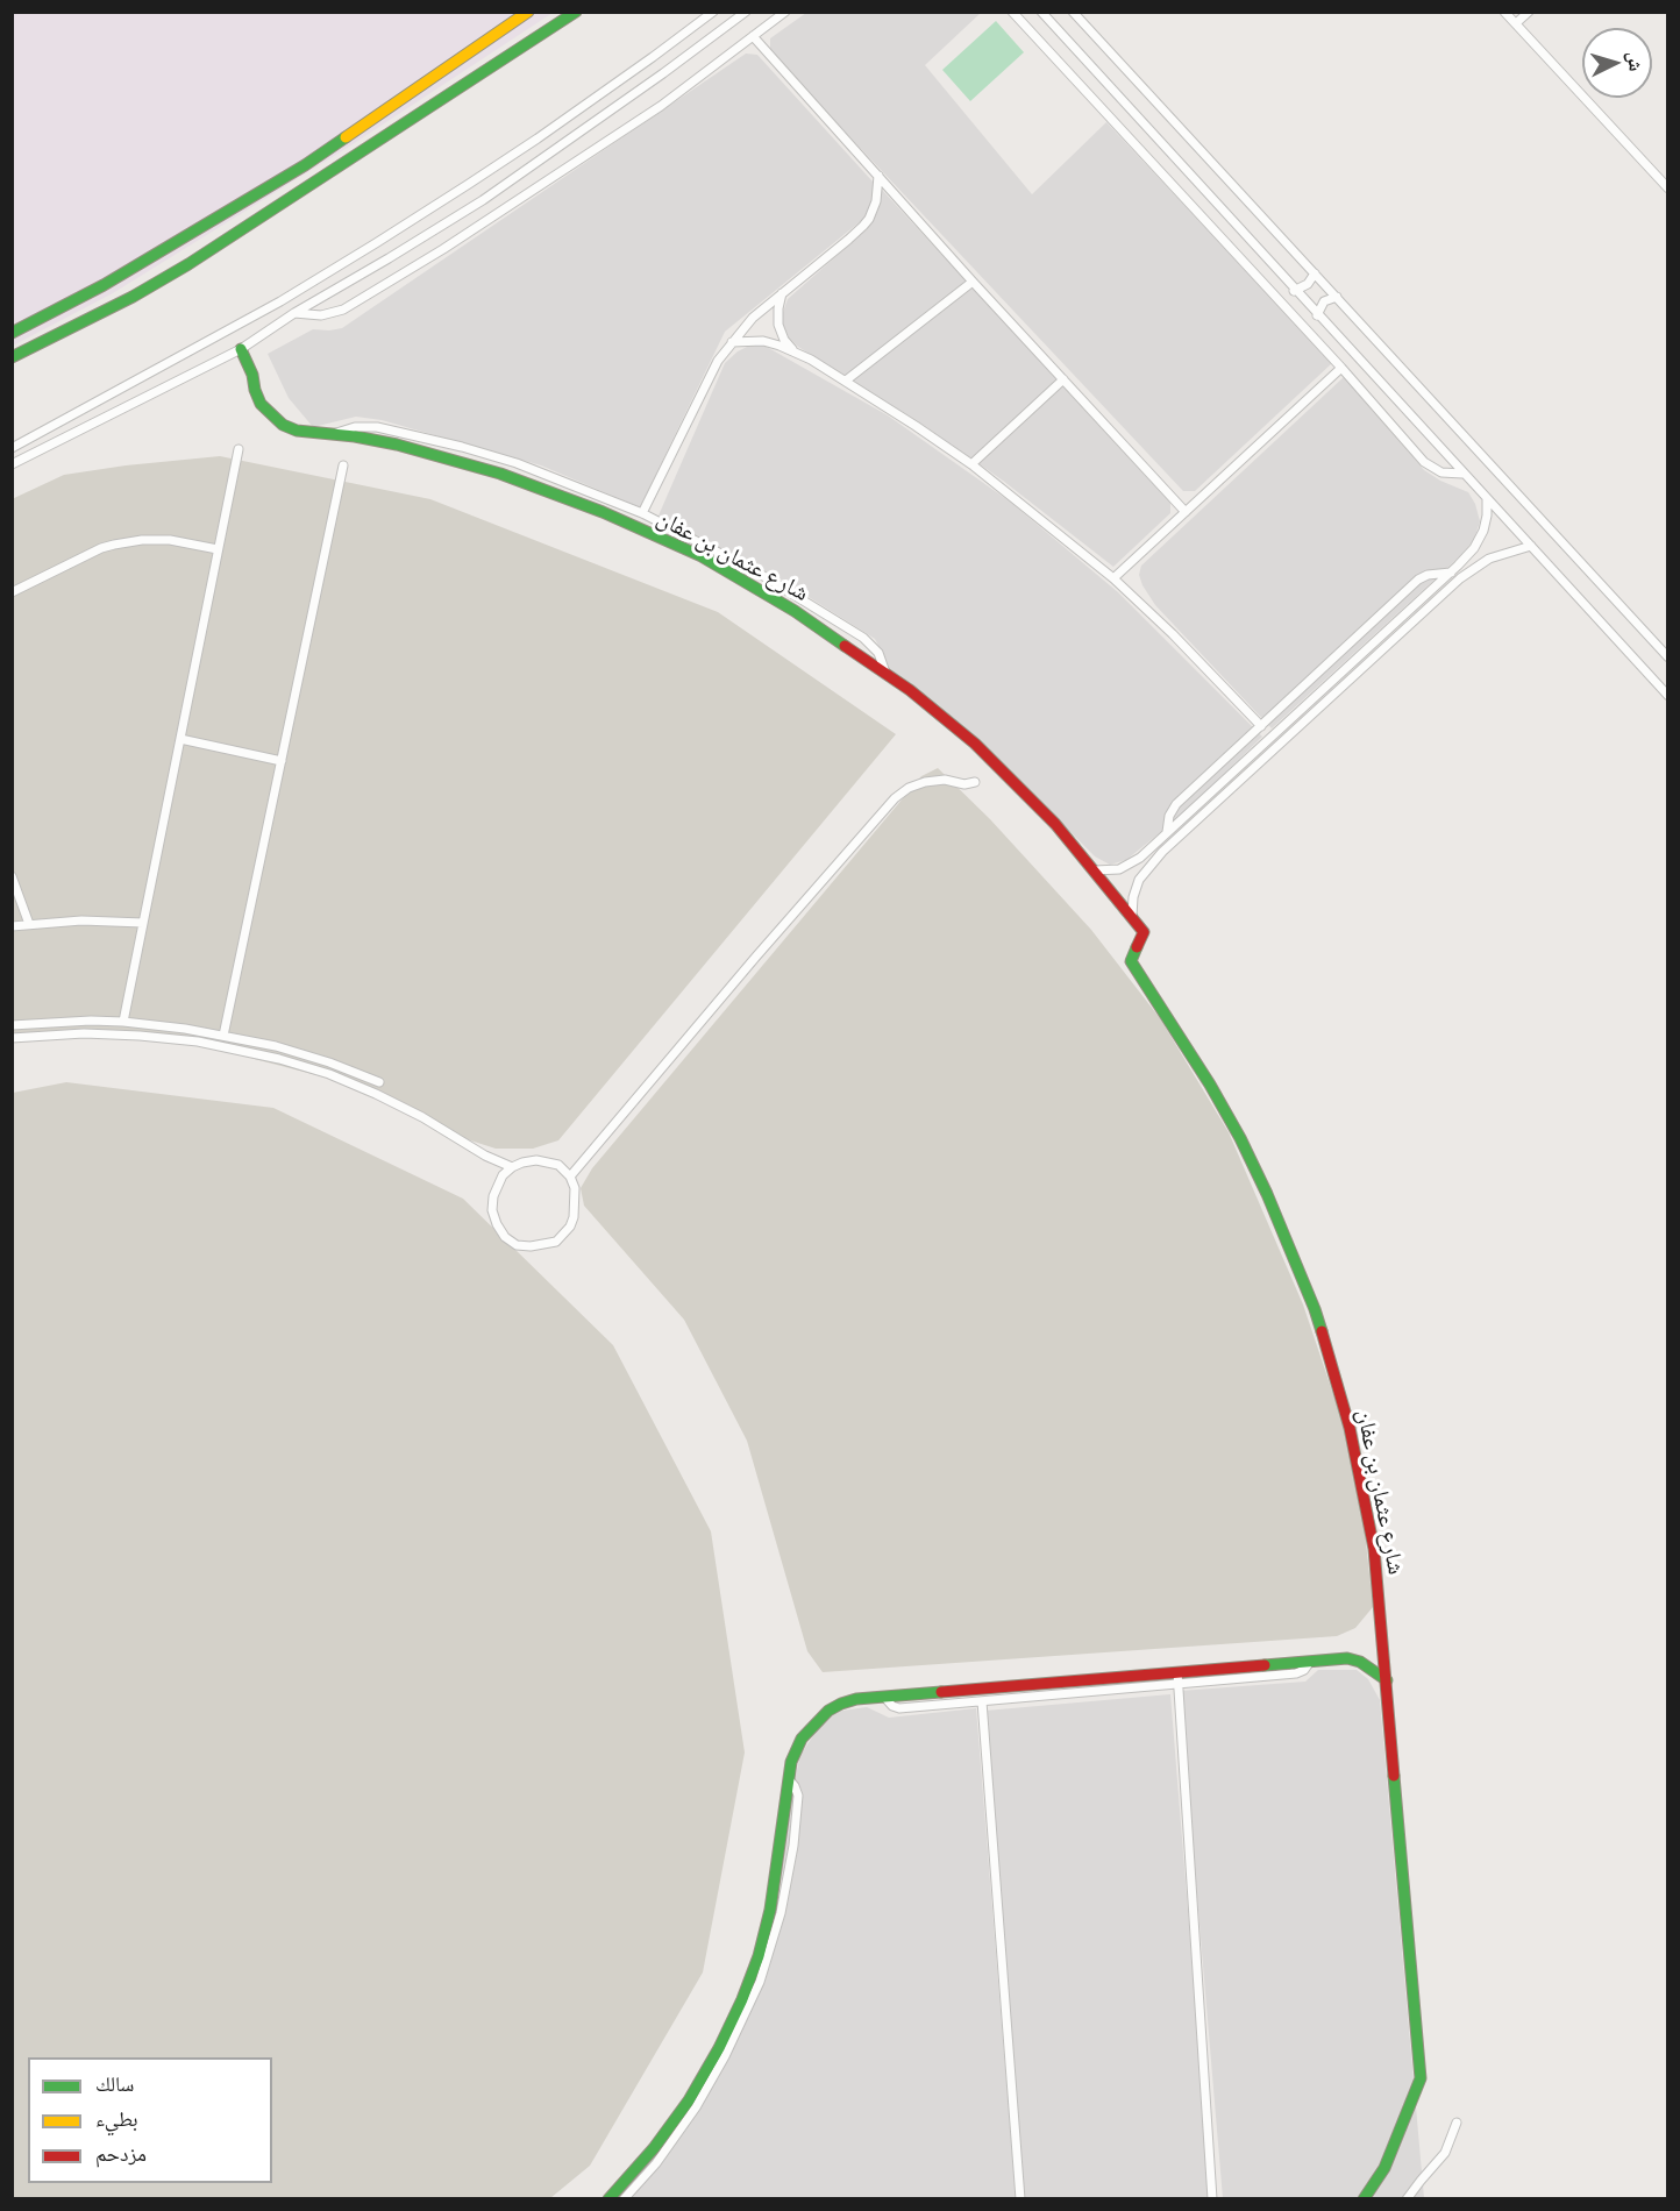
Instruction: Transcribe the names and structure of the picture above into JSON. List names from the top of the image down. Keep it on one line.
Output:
{"streets":{"street":["شارع عثمان بن عفان"]},"legend":["سالك","بطيء","مزدحم"],"north":"right"}
